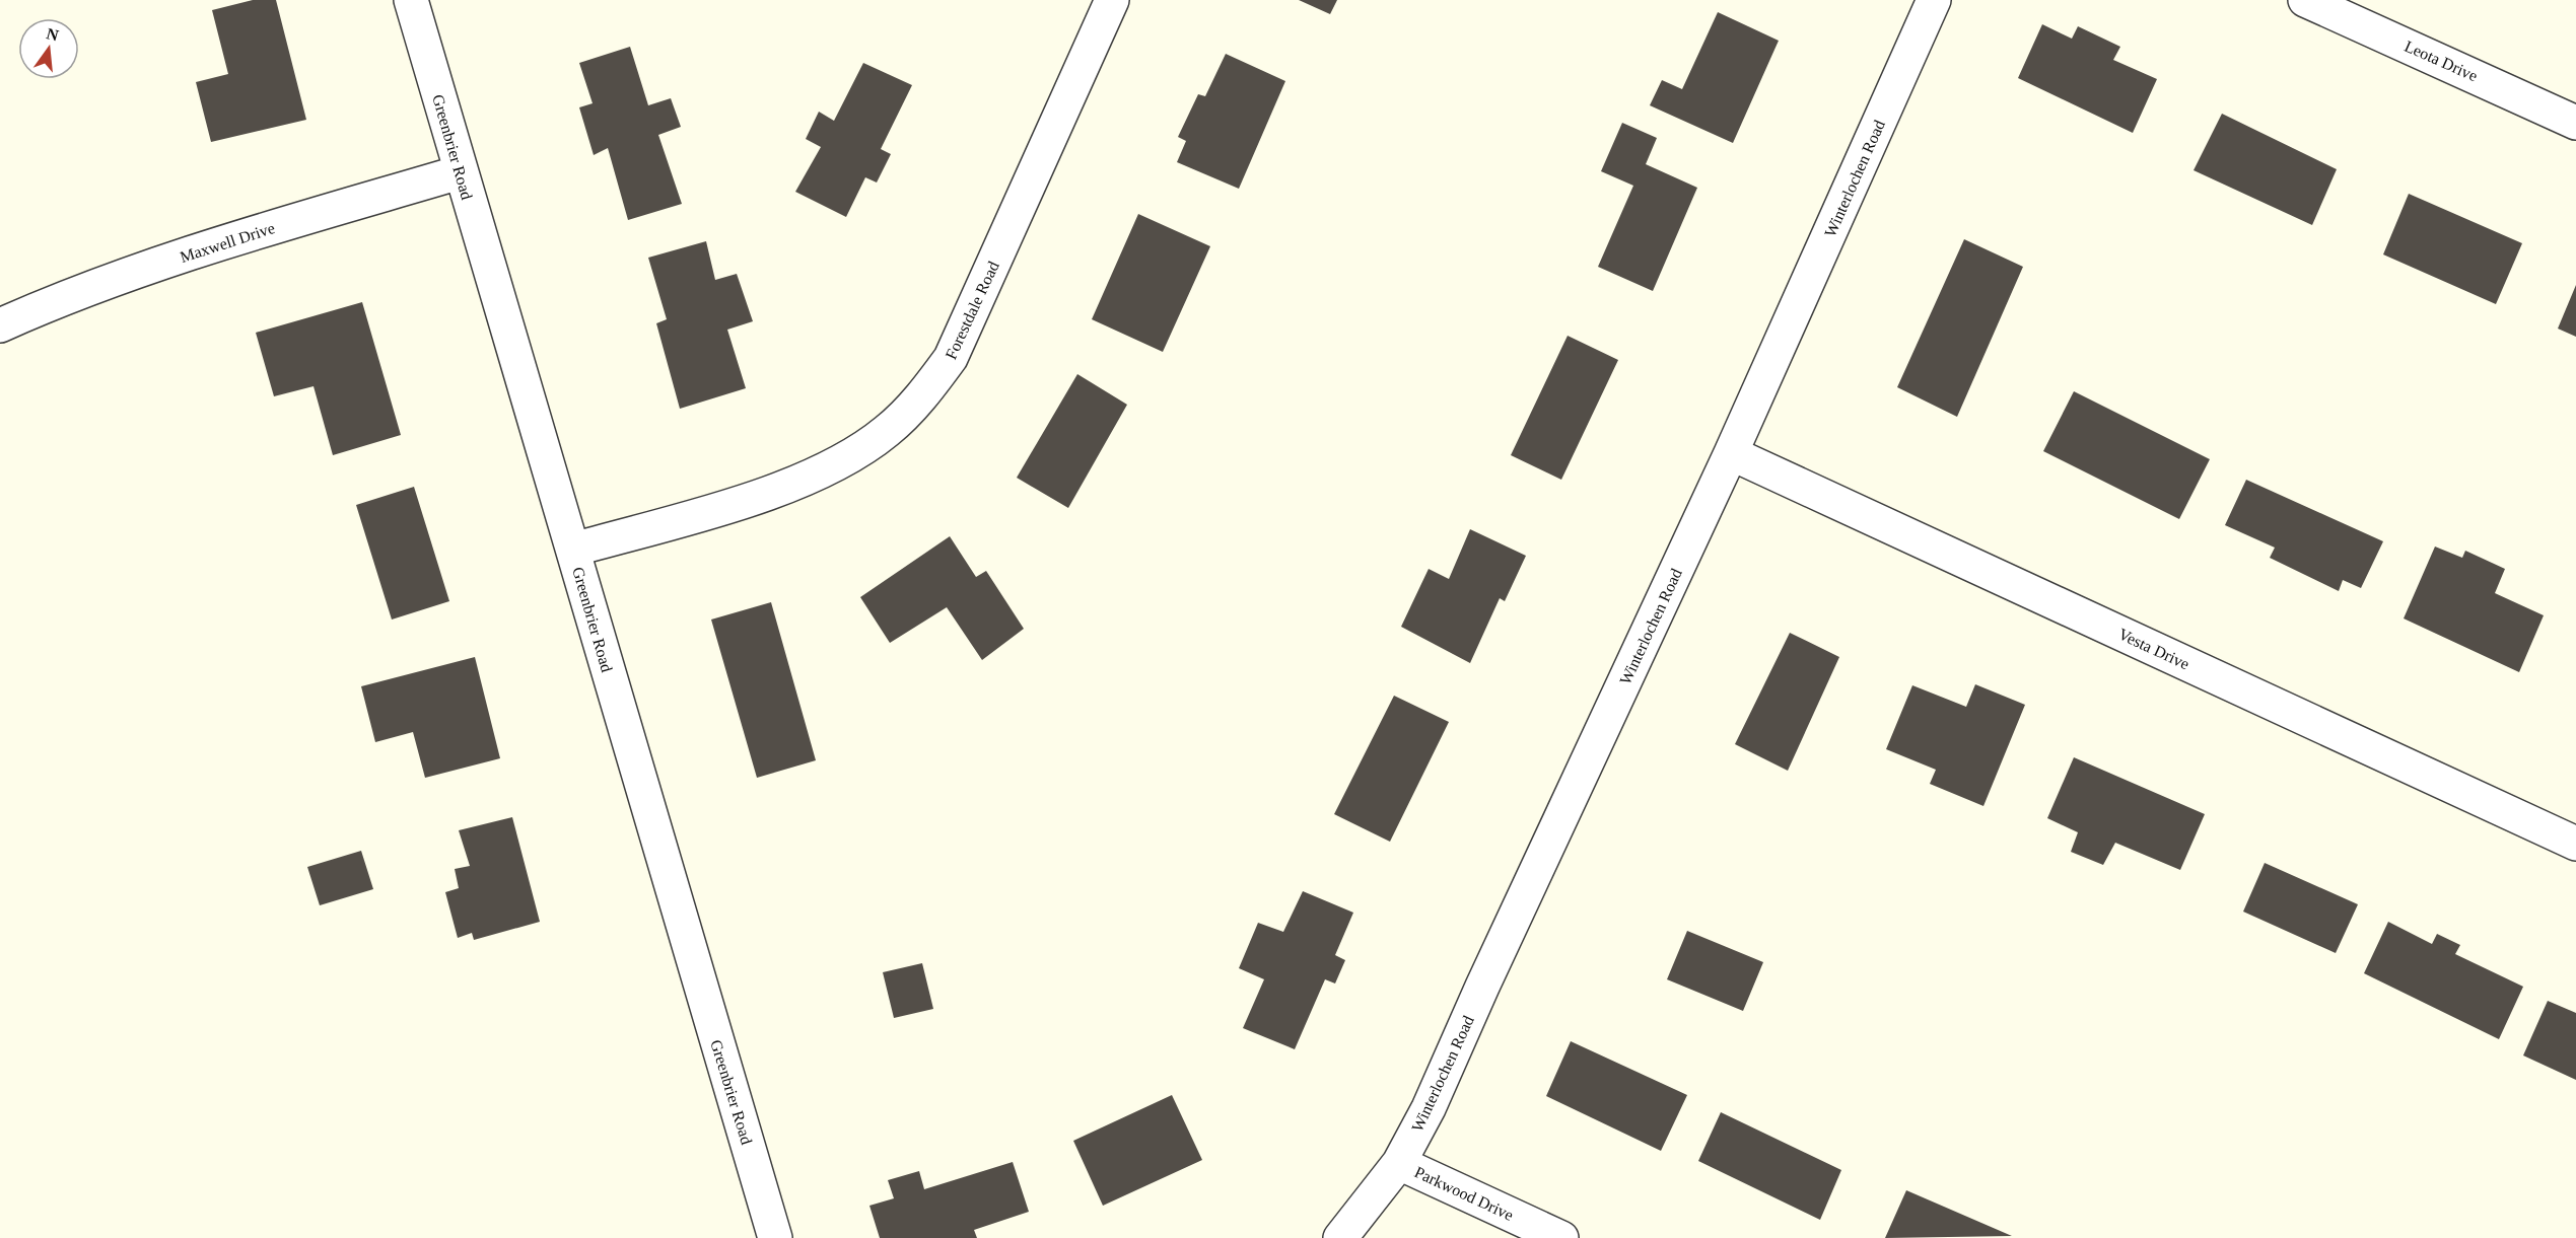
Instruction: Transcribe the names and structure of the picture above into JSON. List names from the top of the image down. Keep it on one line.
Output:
{"streets":{"street":["Leota Drive","Greenbrier Road","Winterlochen Road","Maxwell Drive","Forestdale Road","Vesta Drive","Parkwood Drive"]},"crossings":[["Greenbrier Road","Maxwell Drive"],["Greenbrier Road","Forestdale Road"],["Winterlochen Road","Vesta Drive"],["Winterlochen Road","Parkwood Drive"]],"north":"top"}
